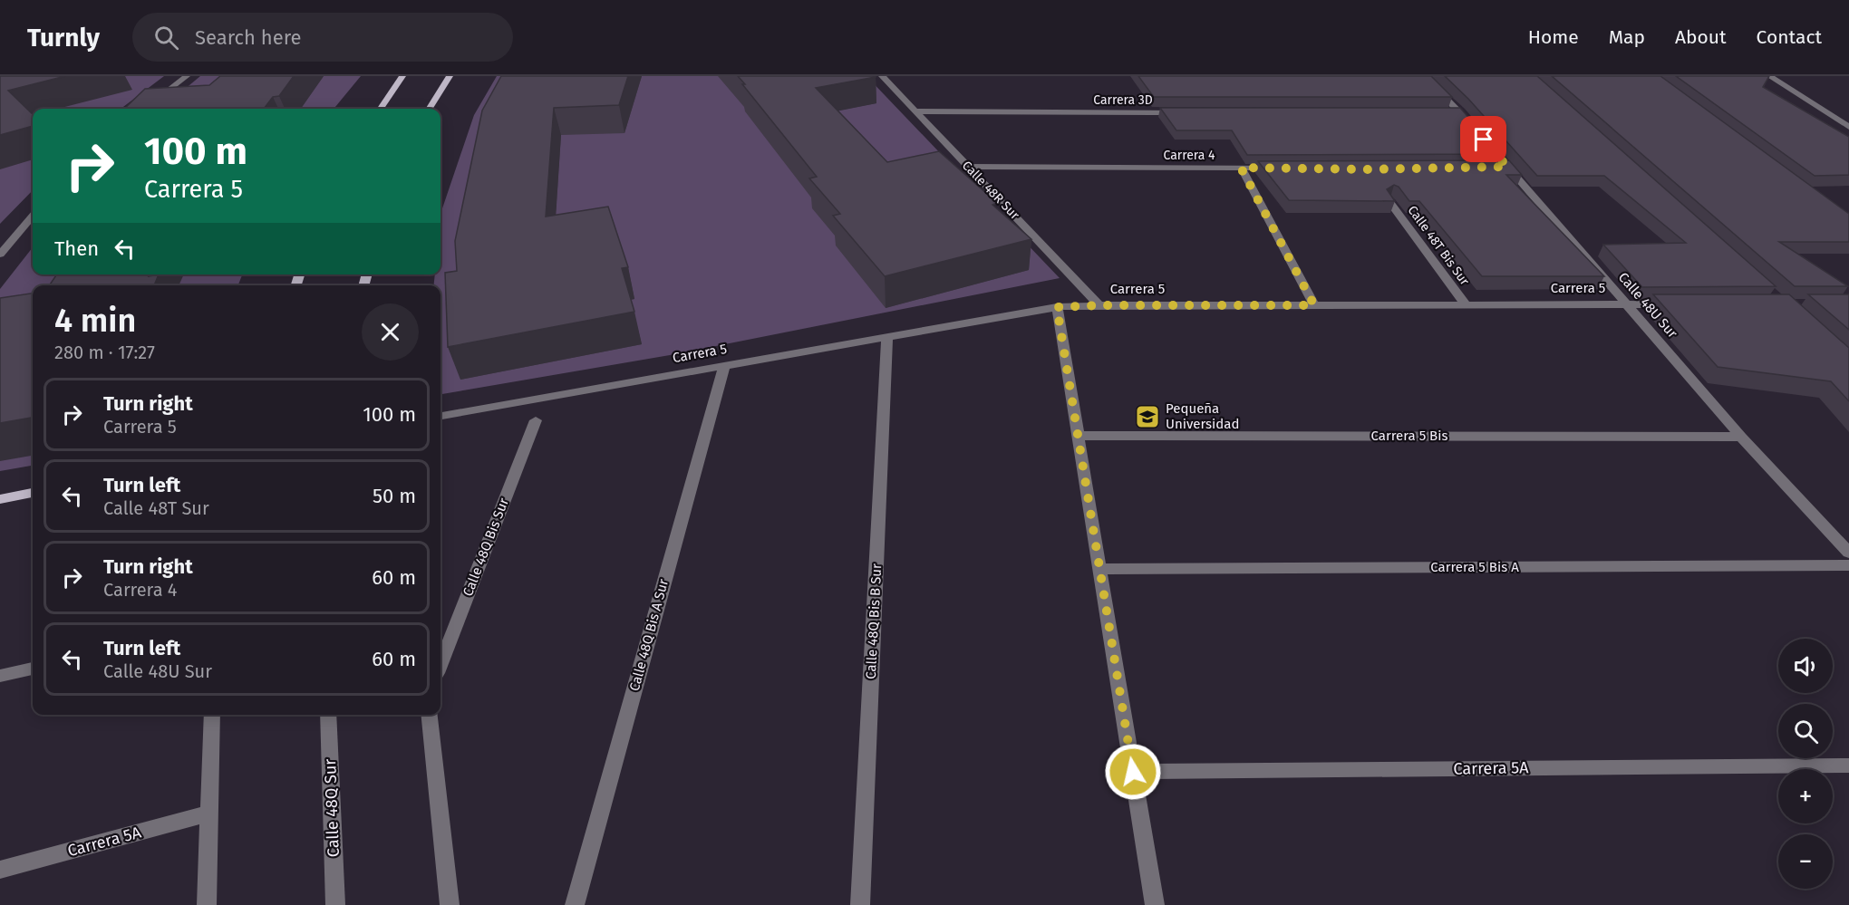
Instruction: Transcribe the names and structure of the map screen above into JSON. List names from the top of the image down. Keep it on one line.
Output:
{"streets":{"street":["Carrera 3D","Carrera 4","Calle 48R Sur","Calle 48T Bis Sur","Carrera 5","Calle 48U Sur","Carrera 5 Bis","Calle 48Q Bis Sur","Carrera 5 Bis A","Calle 48Q Bis B Sur","Calle 48Q Bis A Sur","Carrera 5A","Calle 48Q Sur"]},"crossings":[["Carrera 3D","Calle 48R Sur"],["Carrera 4","Calle 48R Sur"],["Calle 48R Sur","Carrera 5"],["Calle 48T Bis Sur","Carrera 5"],["Carrera 5","Calle 48U Sur"],["Carrera 5","Calle 48Q Bis B Sur"],["Carrera 5","Calle 48Q Bis A Sur"],["Calle 48U Sur","Carrera 5 Bis"]],"places":{"school or university":["Pequeña Universidad"]},"page":{"header":"Turnly","search":"Search here","nav":["Home","Map","About","Contact"],"turn":["100 m","Carrera 5"],"then":"Then","heading":["4 min","280 m · 17:27"],"list":[{"name":"Turn right","note":"Carrera 5","value":"100 m"},{"name":"Turn left","note":"Calle 48T Sur","value":"50 m"},{"name":"Turn right","note":"Carrera 4","value":"60 m"},{"name":"Turn left","note":"Calle 48U Sur","value":"60 m"}],"map_buttons":["+","−"]}}
